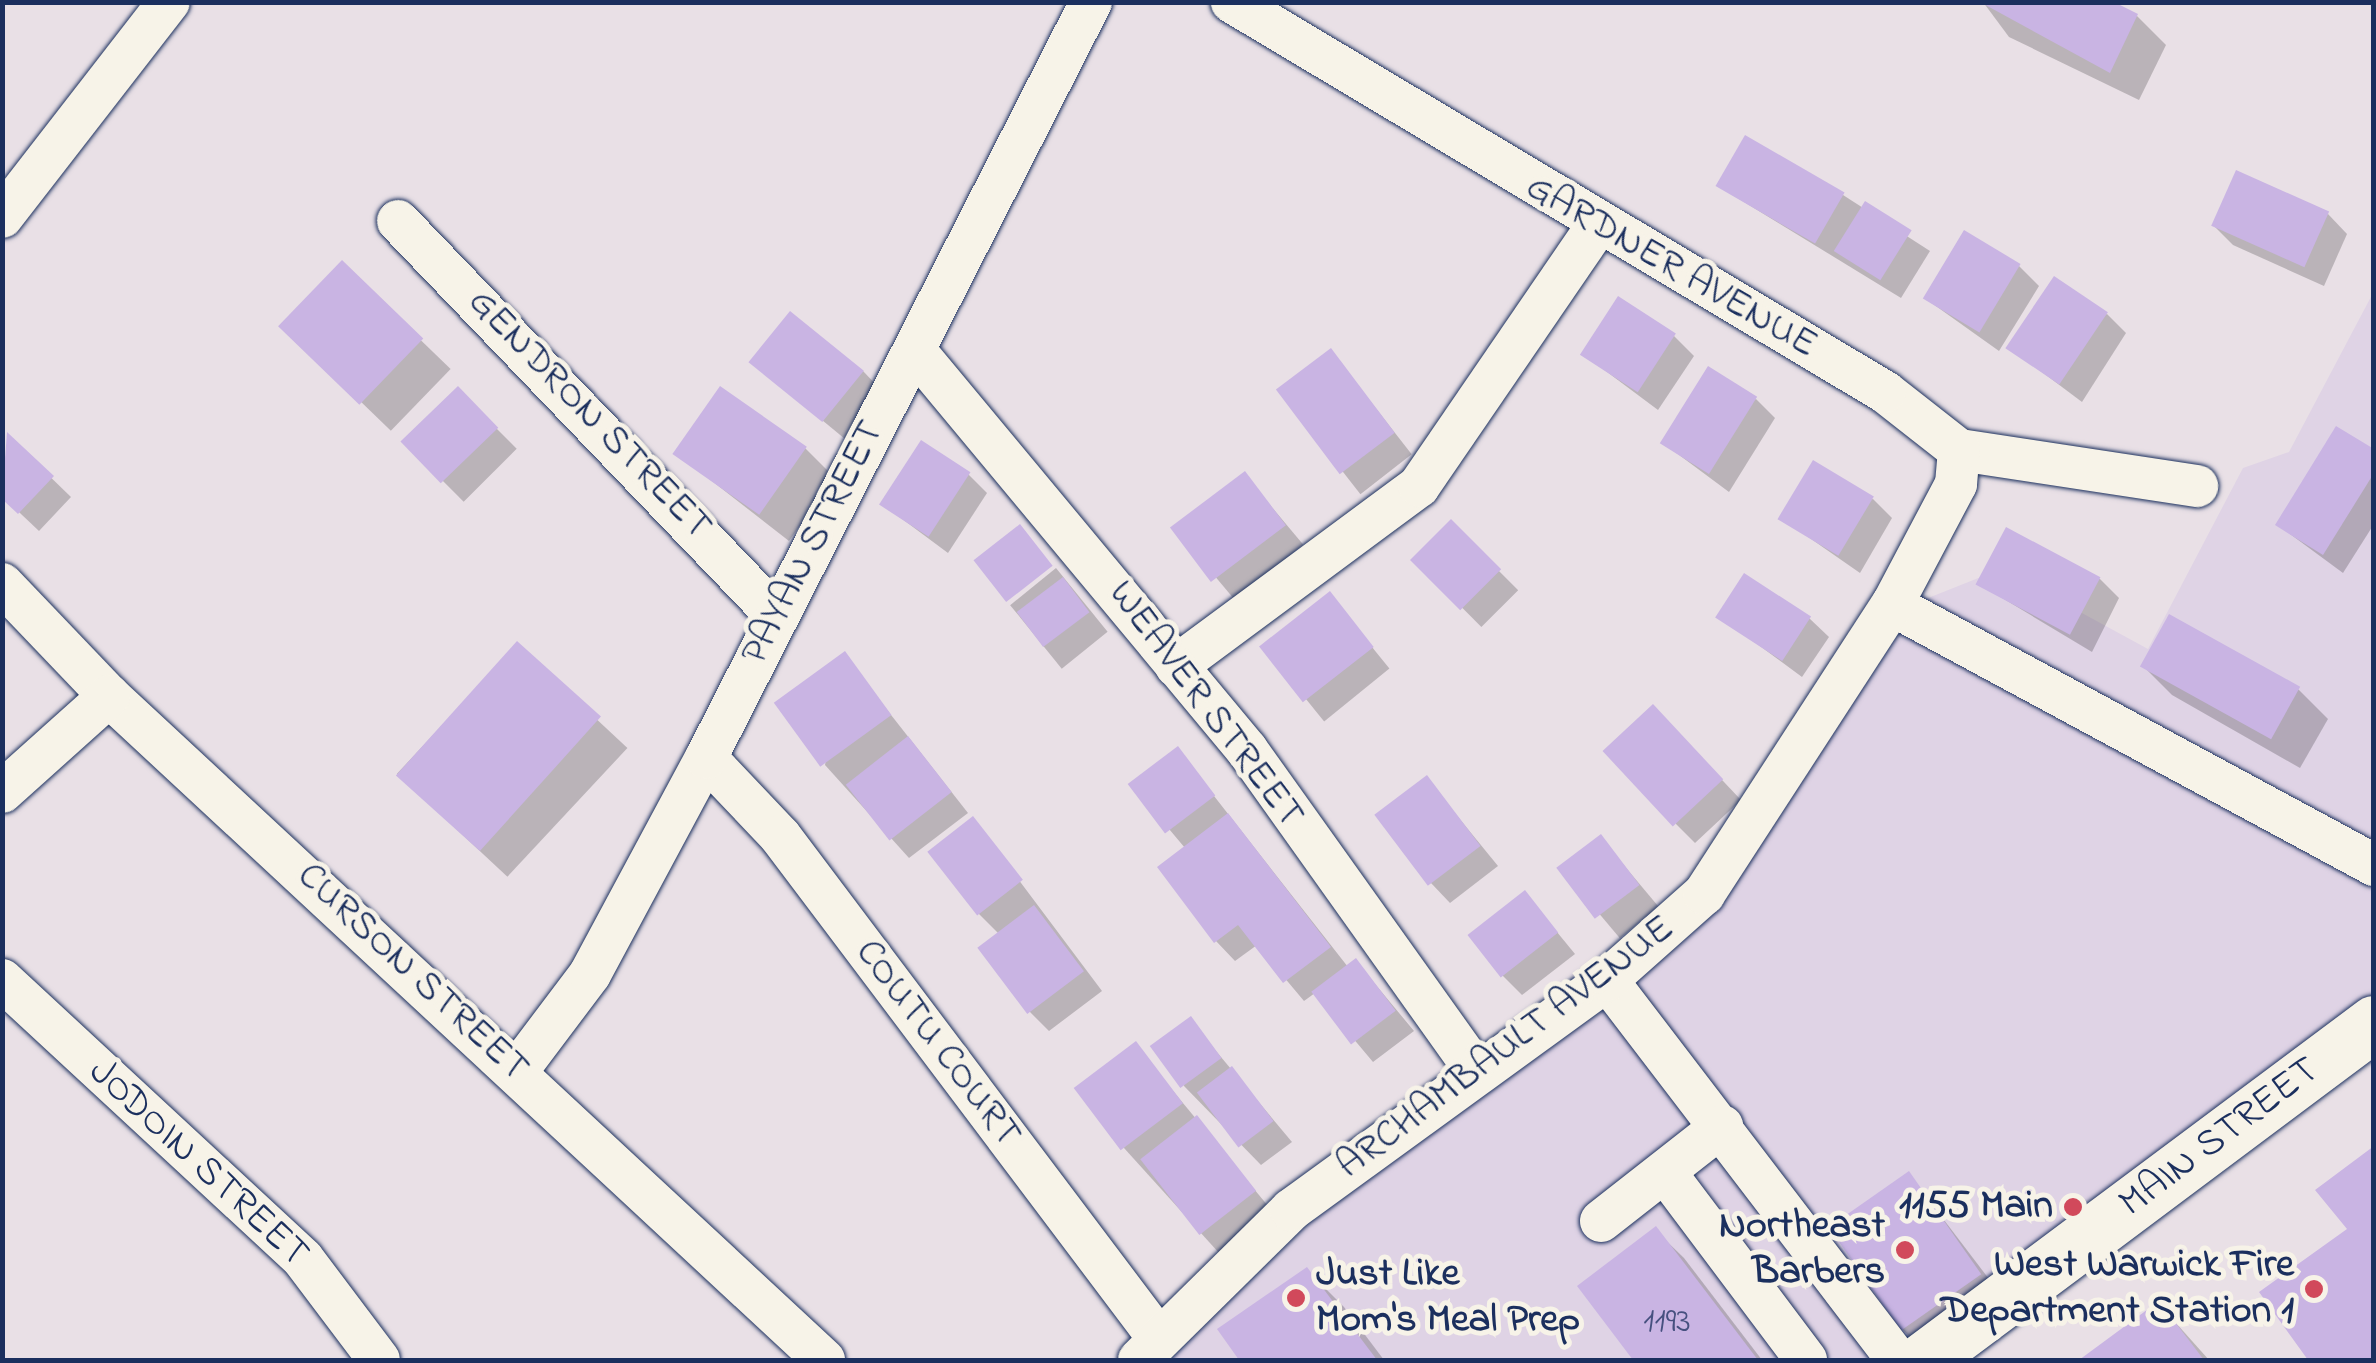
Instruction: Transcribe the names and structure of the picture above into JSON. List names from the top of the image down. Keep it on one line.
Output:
{"streets":{"main road":["MAIN STREET"],"street":["GARDNER AVENUE","GENDRON STREET","PAYAN STREET","WEAVER STREET","CURSON STREET","COUTU COURT","ARCHAMBAULT AVENUE","JODOIN STREET"]},"crossings":[["GENDRON STREET","PAYAN STREET"],["PAYAN STREET","WEAVER STREET"],["PAYAN STREET","CURSON STREET"],["PAYAN STREET","COUTU COURT"],["WEAVER STREET","ARCHAMBAULT AVENUE"],["COUTU COURT","ARCHAMBAULT AVENUE"]],"places":["1155 Main","Northeast Barbers","West Warwick Fire Department Station 1","Just Like Mom's Meal Prep"],"house_numbers":["1193"]}
